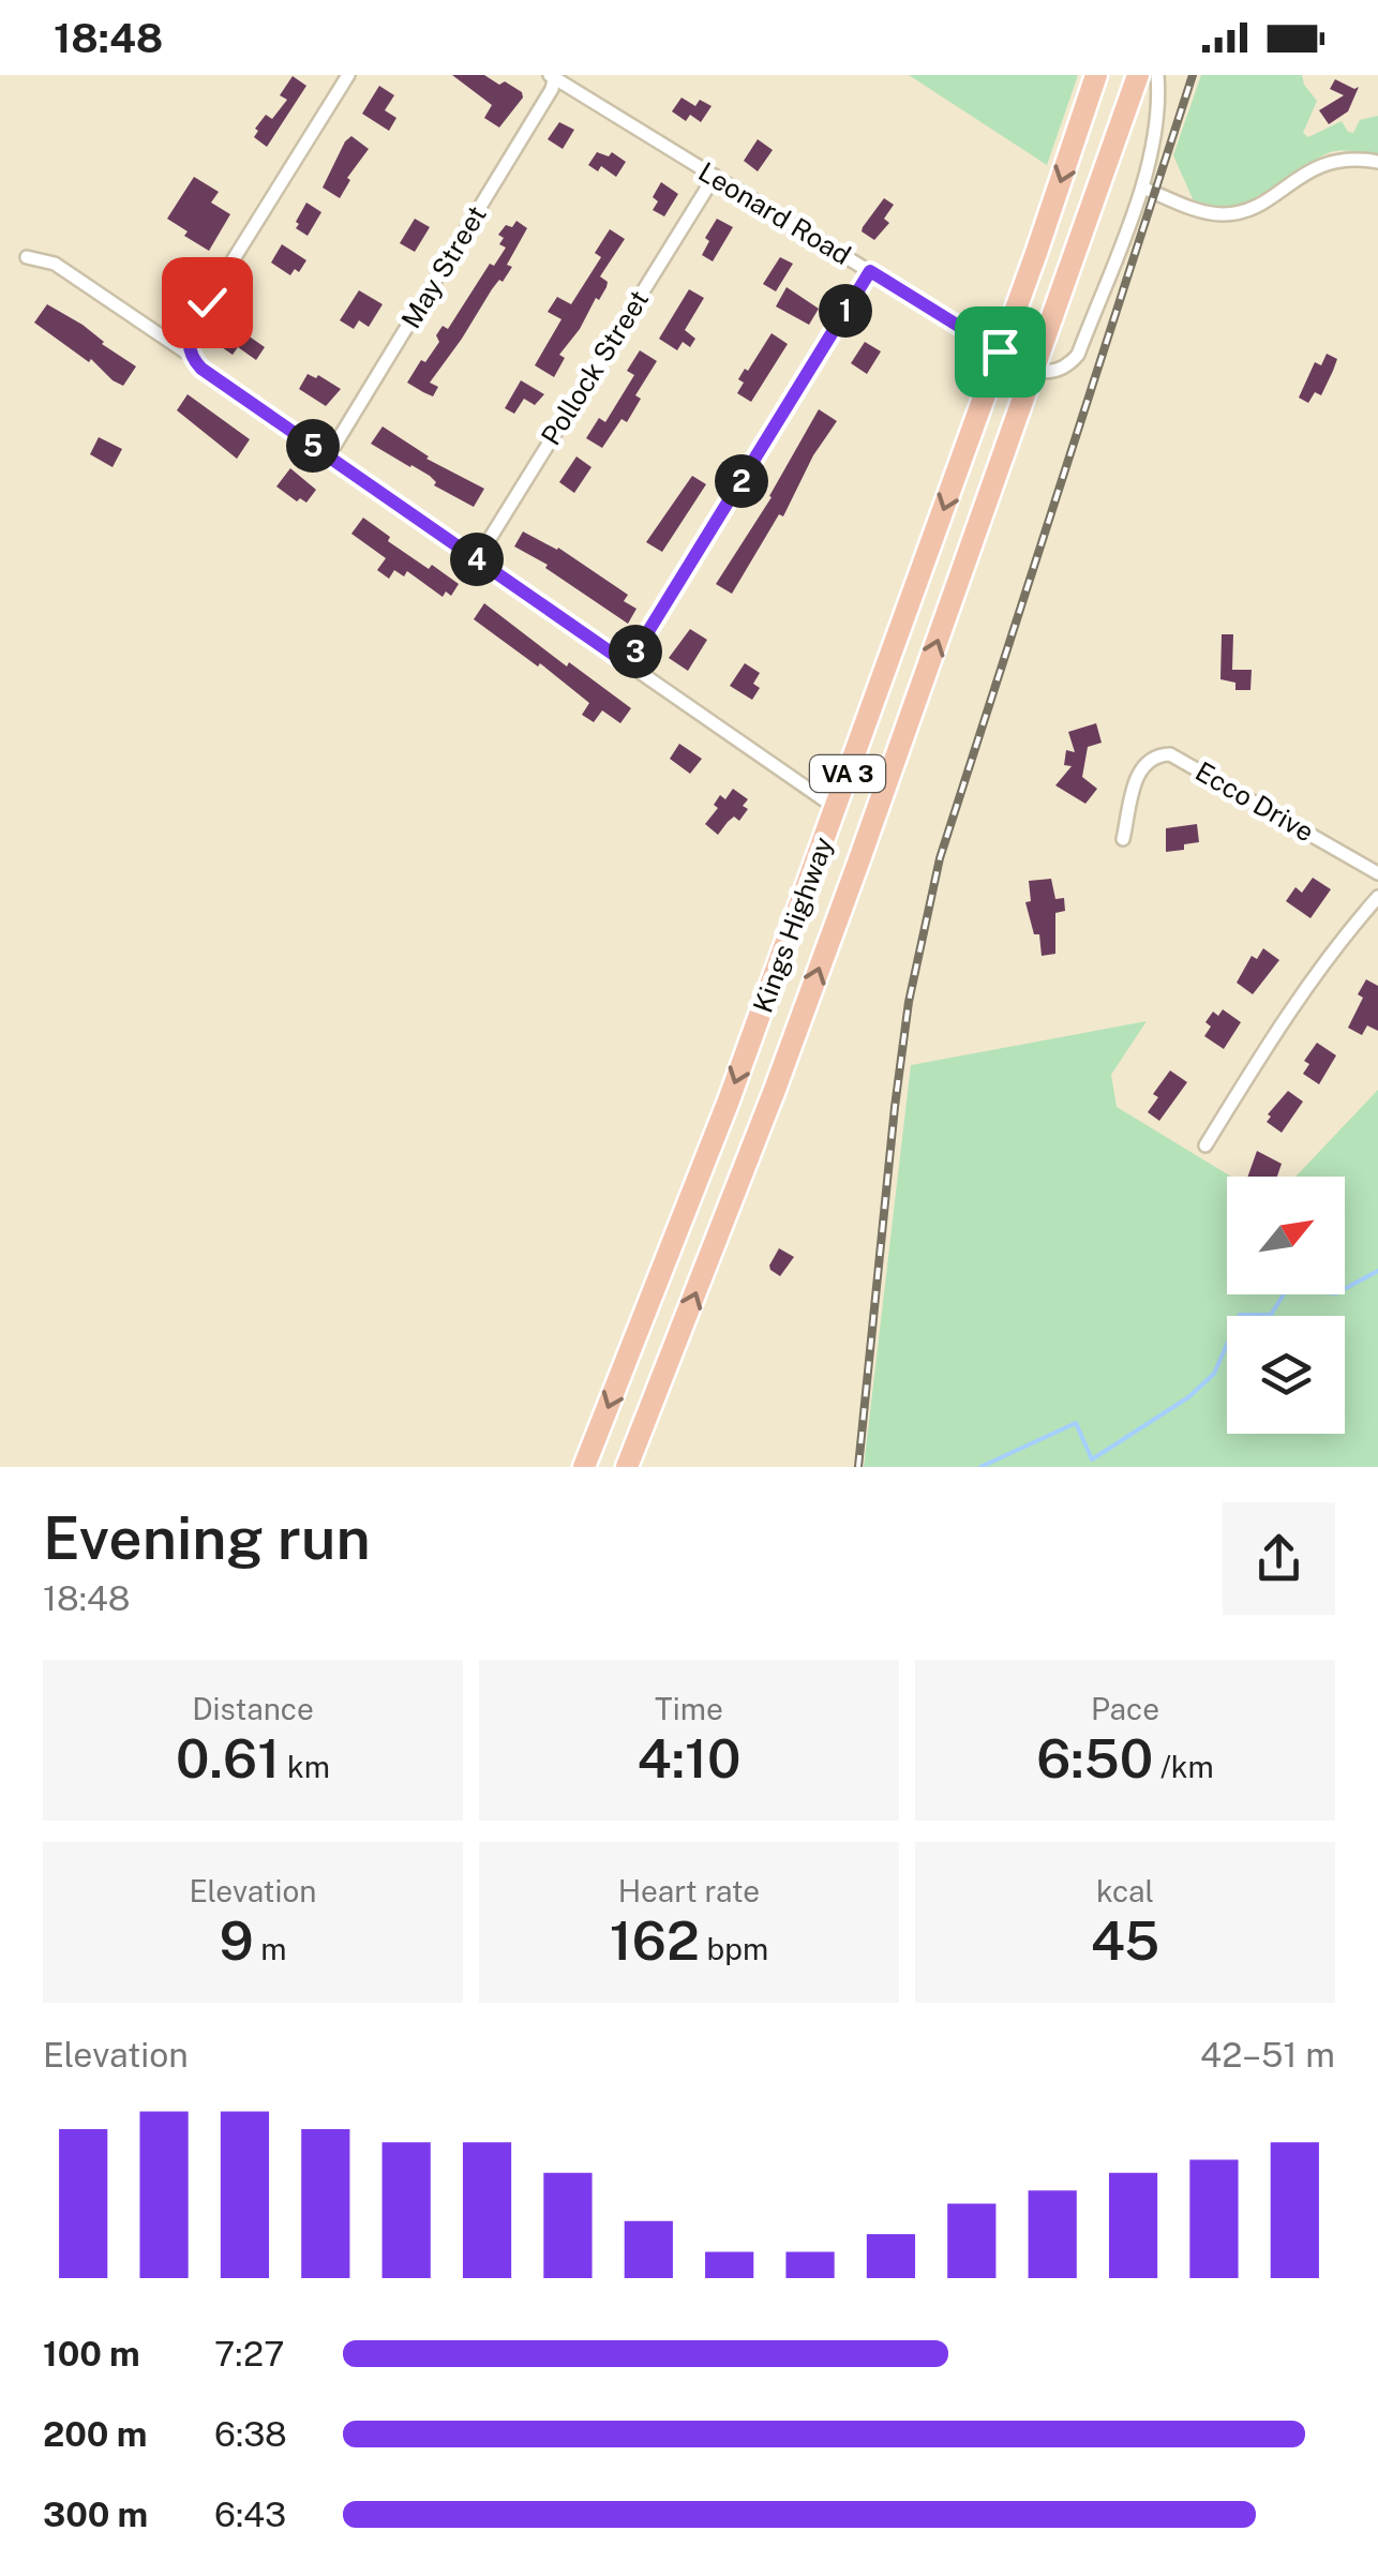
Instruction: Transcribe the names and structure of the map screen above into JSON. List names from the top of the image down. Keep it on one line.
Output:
{"streets":{"highway":["VA 3","Kings Highway"],"street":["Leonard Road","May Street","Pollock Street","Ecco Drive"]},"crossings":[["Leonard Road","May Street"],["Leonard Road","Pollock Street"],["Leonard Road","Kings Highway"]],"north":"top right","page":{"status":"18:48","pins":["1","5","2","4","3"],"heading":["Evening run","18:48"],"stats":[["Distance","0.61 km"],["Time","4:10"],["Pace","6:50 /km"],["Elevation","9 m"],["Heart rate","162 bpm"],["kcal","45"]],"chart":["Elevation","42–51 m"],"list":[{"name":"100 m","note":"7:27"},{"name":"200 m","note":"6:38"},{"name":"300 m","note":"6:43"}]}}
